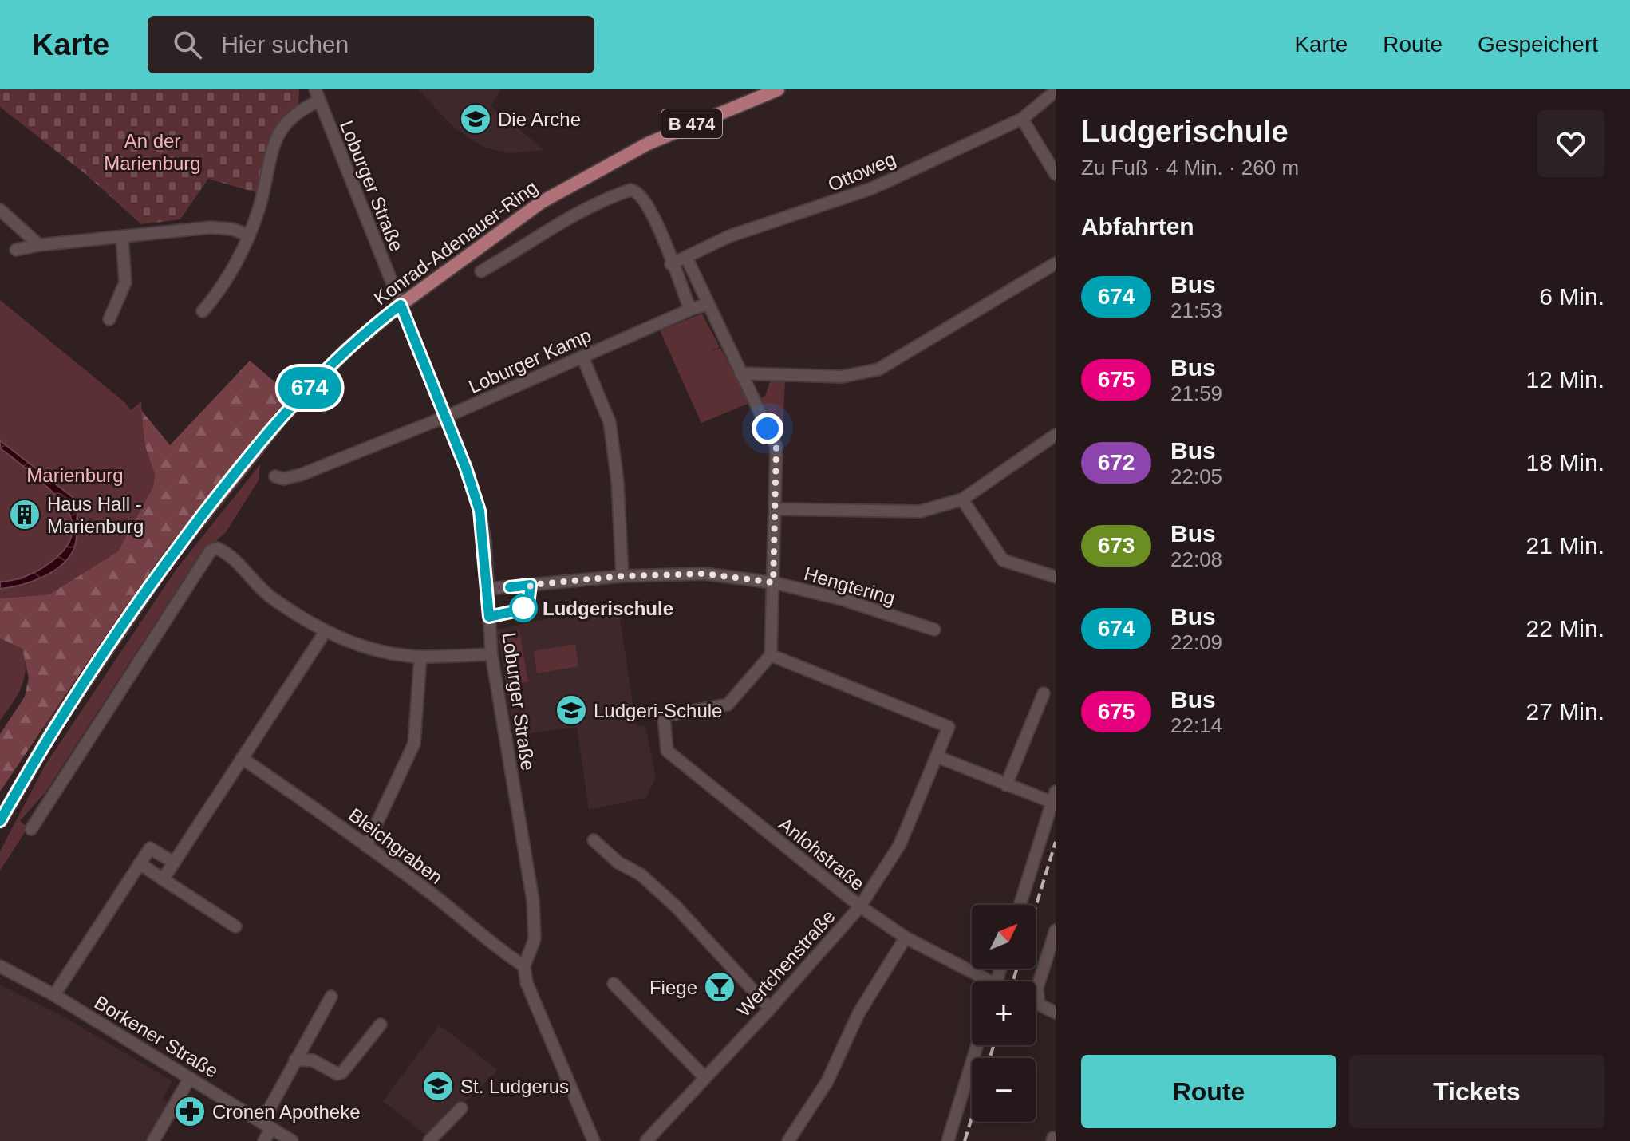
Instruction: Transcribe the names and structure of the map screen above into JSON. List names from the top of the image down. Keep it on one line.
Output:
{"streets":{"main road":["B 474","Konrad-Adenauer-Ring"],"street":["Ottoweg","Loburger Straße","Loburger Kamp","Hengtering","Bleichgraben","Anlohstraße","Wertchenstraße","Borkener Straße"]},"crossings":[["Loburger Straße","Konrad-Adenauer-Ring"],["Loburger Straße","Loburger Kamp"],["Loburger Straße","Hengtering"],["Loburger Straße","Bleichgraben"],["Anlohstraße","Wertchenstraße"]],"parks":["An der Marienburg","Marienburg"],"places":{"school or university":["Die Arche","Ludgeri-Schule","St. Ludgerus"],"building":["Haus Hall - Marienburg"],"other":["Ludgerischule"],"bar":["Fiege"],"pharmacy":["Cronen Apotheke"]},"lines":["bus line 674"],"north":"top right","page":{"header":"Karte","search":"Hier suchen","nav":["Karte","Route","Gespeichert"],"on_map":"674","heading":[["Ludgerischule","Zu Fuß · 4 Min. · 260 m"],"Abfahrten"],"list":[{"mark":"674","name":"Bus","note":"21:53","value":"6 Min."},{"mark":"675","name":"Bus","note":"21:59","value":"12 Min."},{"mark":"672","name":"Bus","note":"22:05","value":"18 Min."},{"mark":"673","name":"Bus","note":"22:08","value":"21 Min."},{"mark":"674","name":"Bus","note":"22:09","value":"22 Min."},{"mark":"675","name":"Bus","note":"22:14","value":"27 Min."}],"map_buttons":["+","−"],"buttons":["Route","Tickets"]}}
